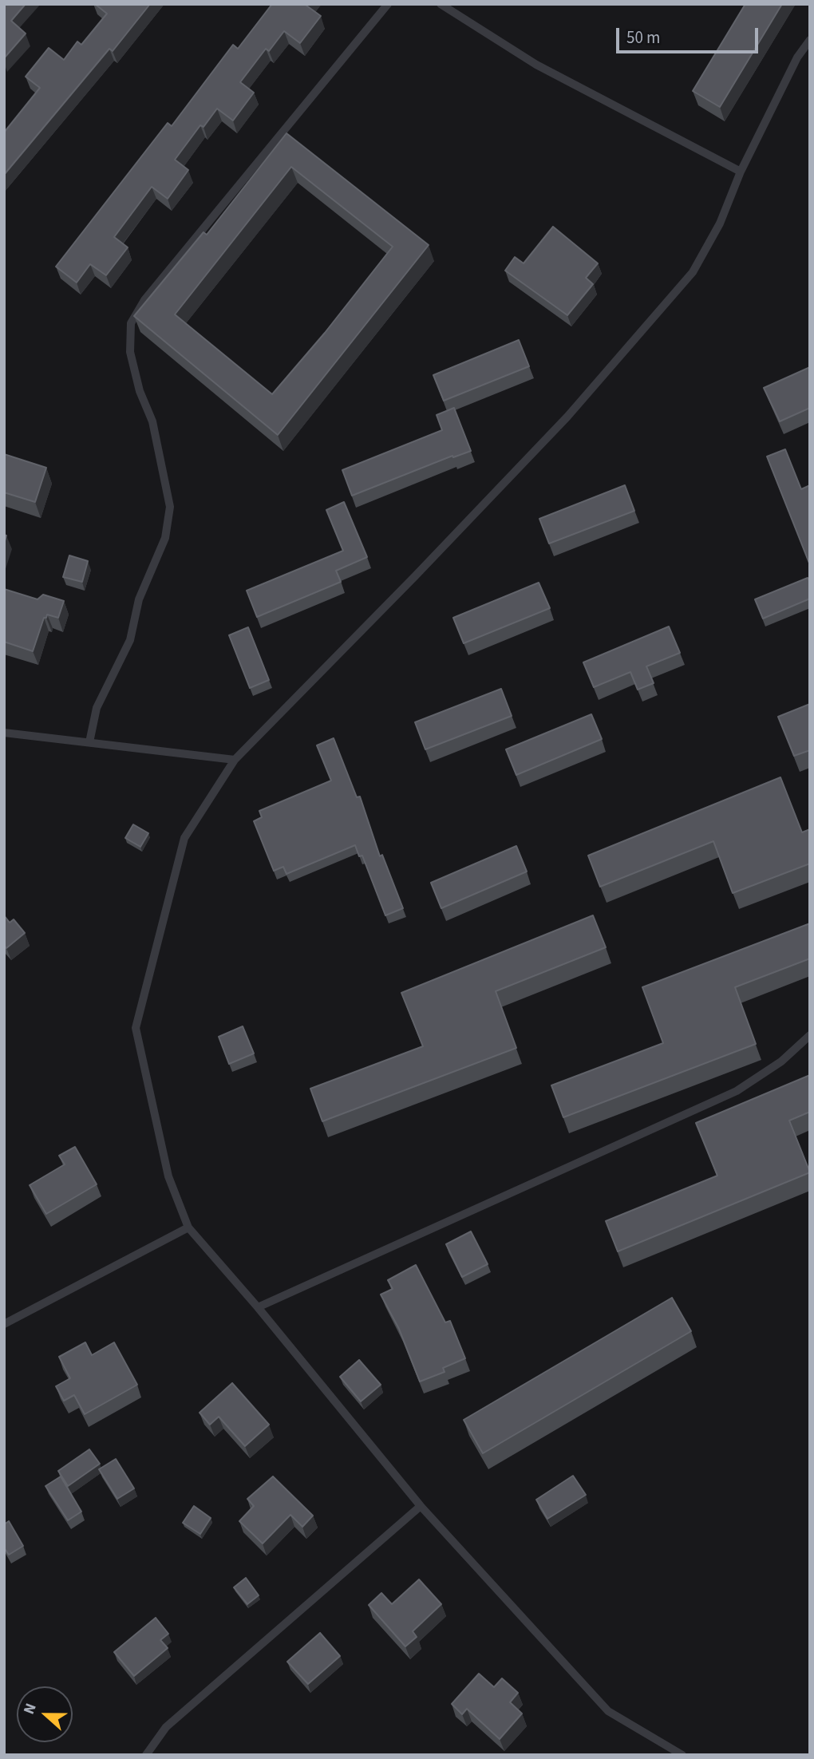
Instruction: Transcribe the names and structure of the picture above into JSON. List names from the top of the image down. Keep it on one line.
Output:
{"scale_bar":"50 m","north":"left"}
